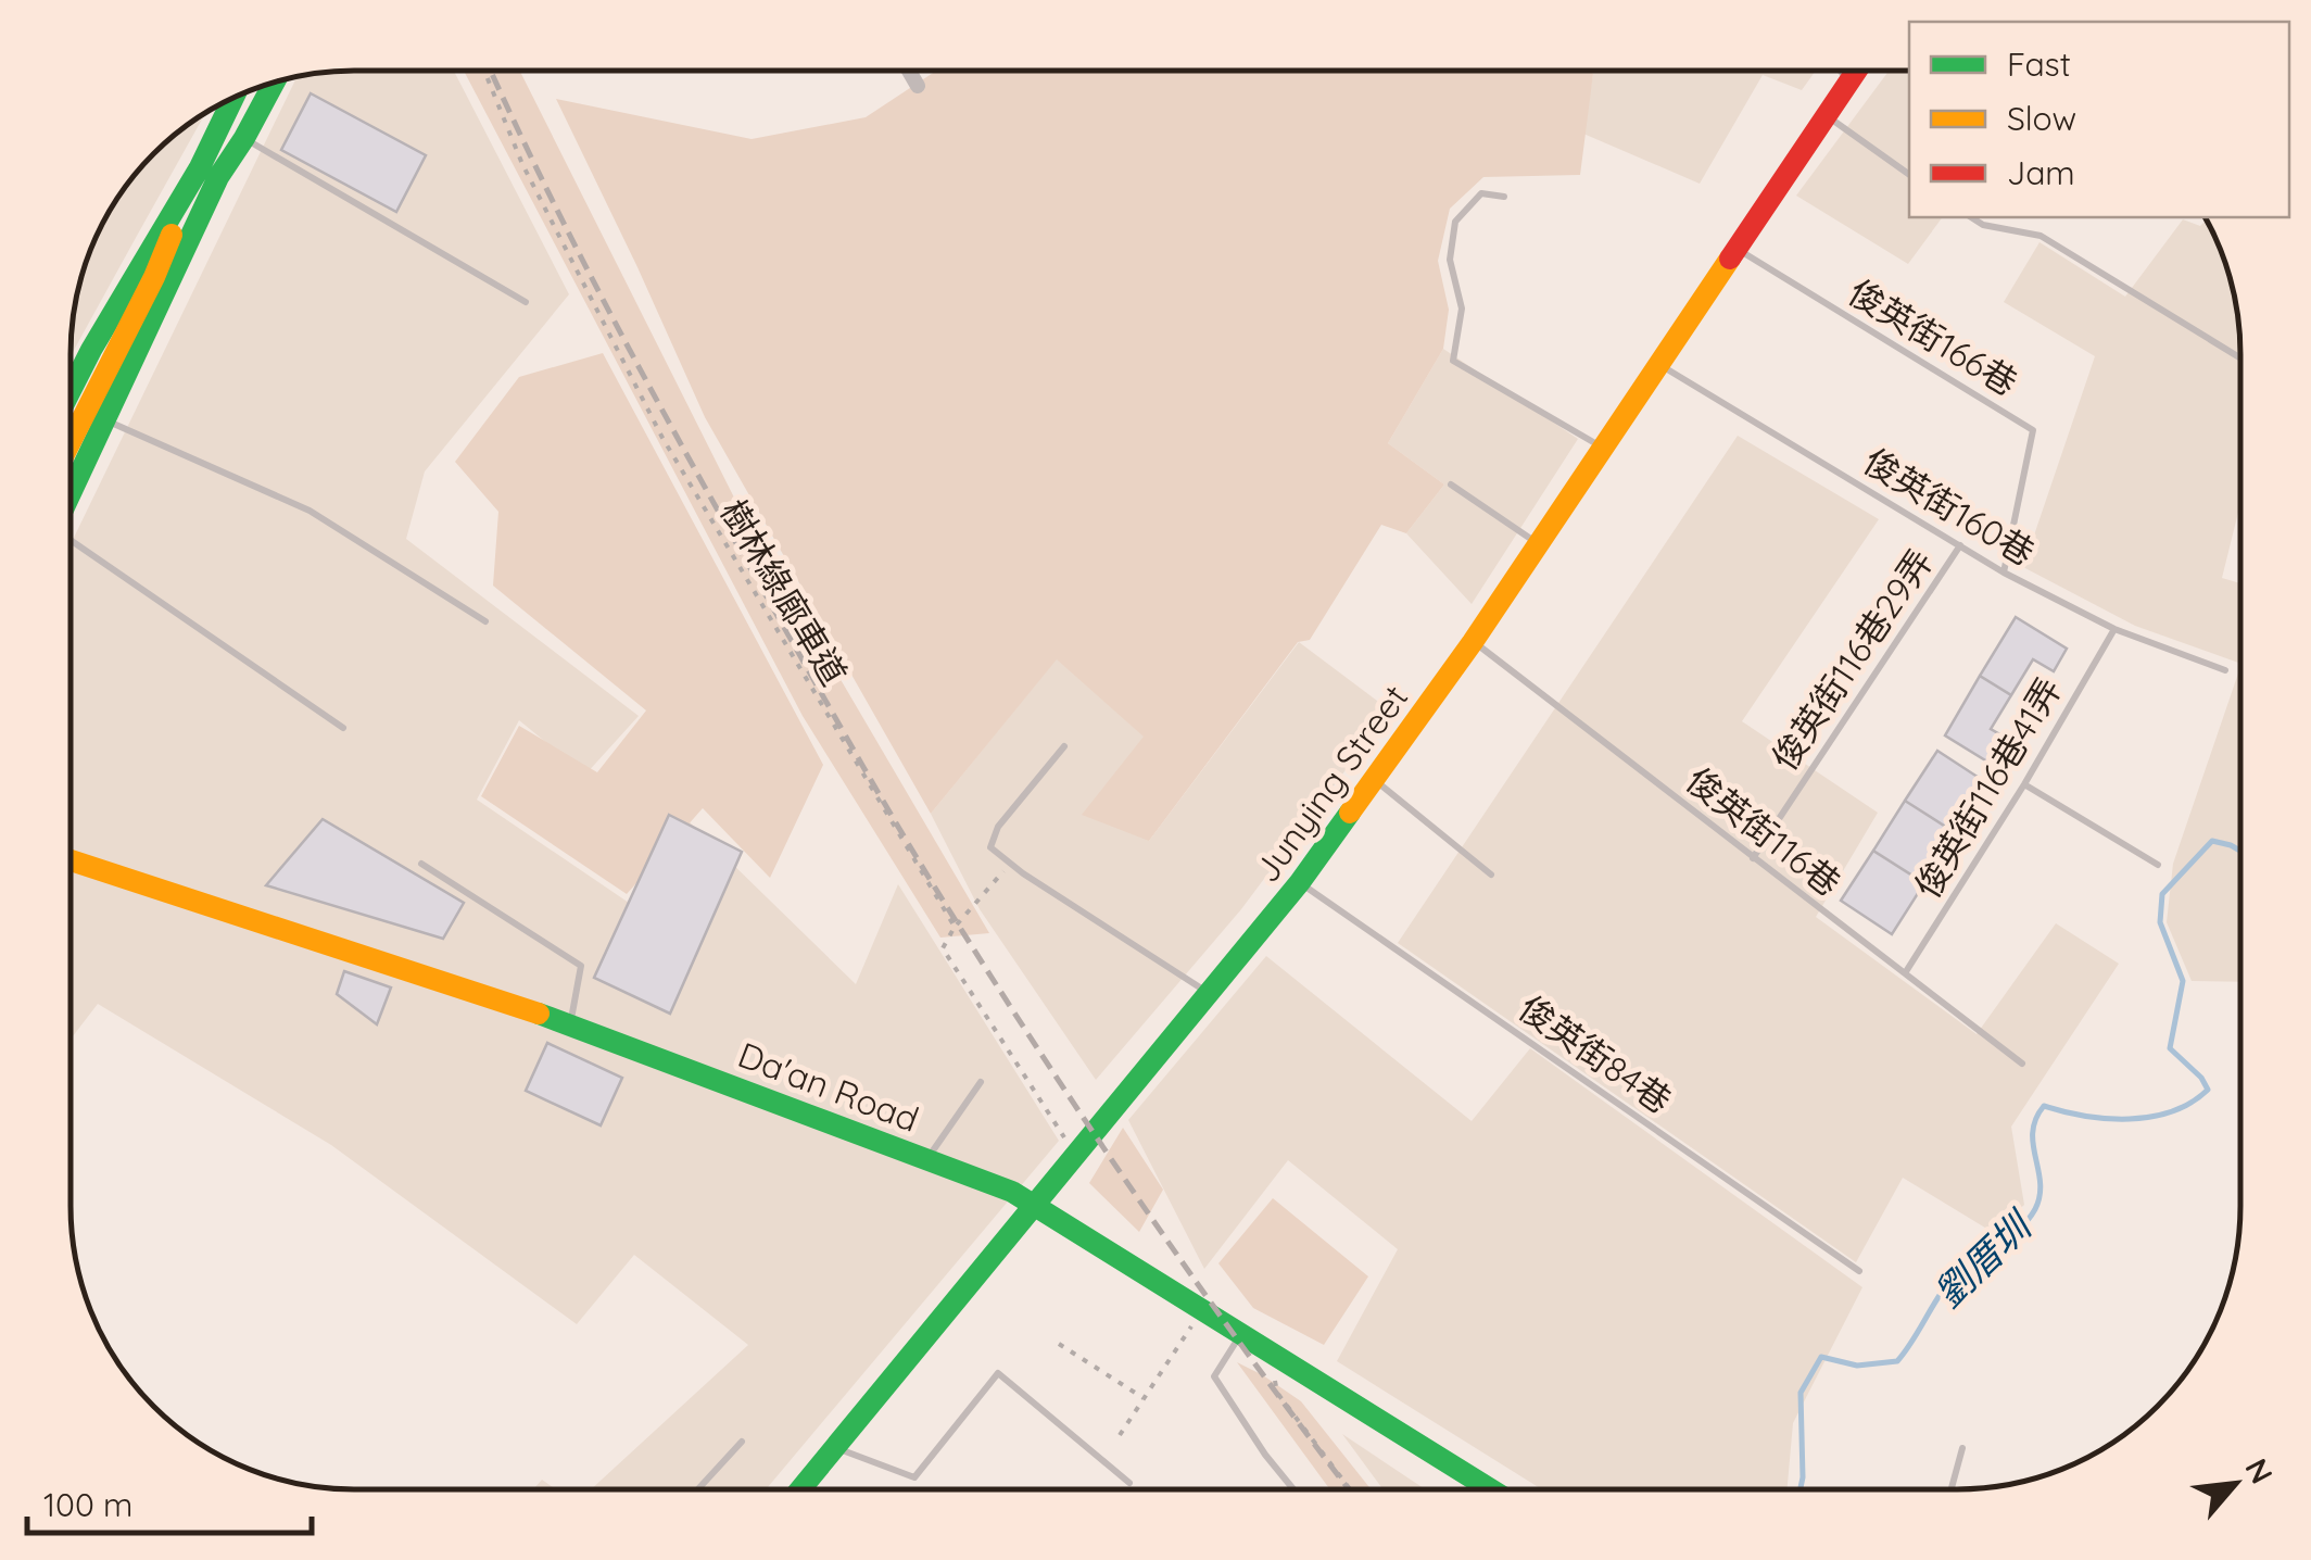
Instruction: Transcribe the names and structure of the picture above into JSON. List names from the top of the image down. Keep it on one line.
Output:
{"streets":{"street":["Junying Street","Da'an Road"],"lane":["俊英街166巷","俊英街160巷","俊英街116巷29弄","俊英街116巷41弄","俊英街116巷","俊英街84巷"],"path":["樹林綠廊車道"]},"crossings":[["俊英街166巷","俊英街160巷"],["俊英街166巷","Junying Street"],["俊英街160巷","俊英街116巷29弄"],["俊英街160巷","Junying Street"],["俊英街160巷","俊英街116巷41弄"],["俊英街116巷29弄","俊英街116巷"],["Junying Street","俊英街116巷"],["Junying Street","俊英街84巷"],["Junying Street","Da'an Road"],["俊英街116巷41弄","俊英街116巷"]],"water":["劉厝圳"],"legend":["Fast","Slow","Jam"],"scale_bar":"100 m","north":"top right"}
